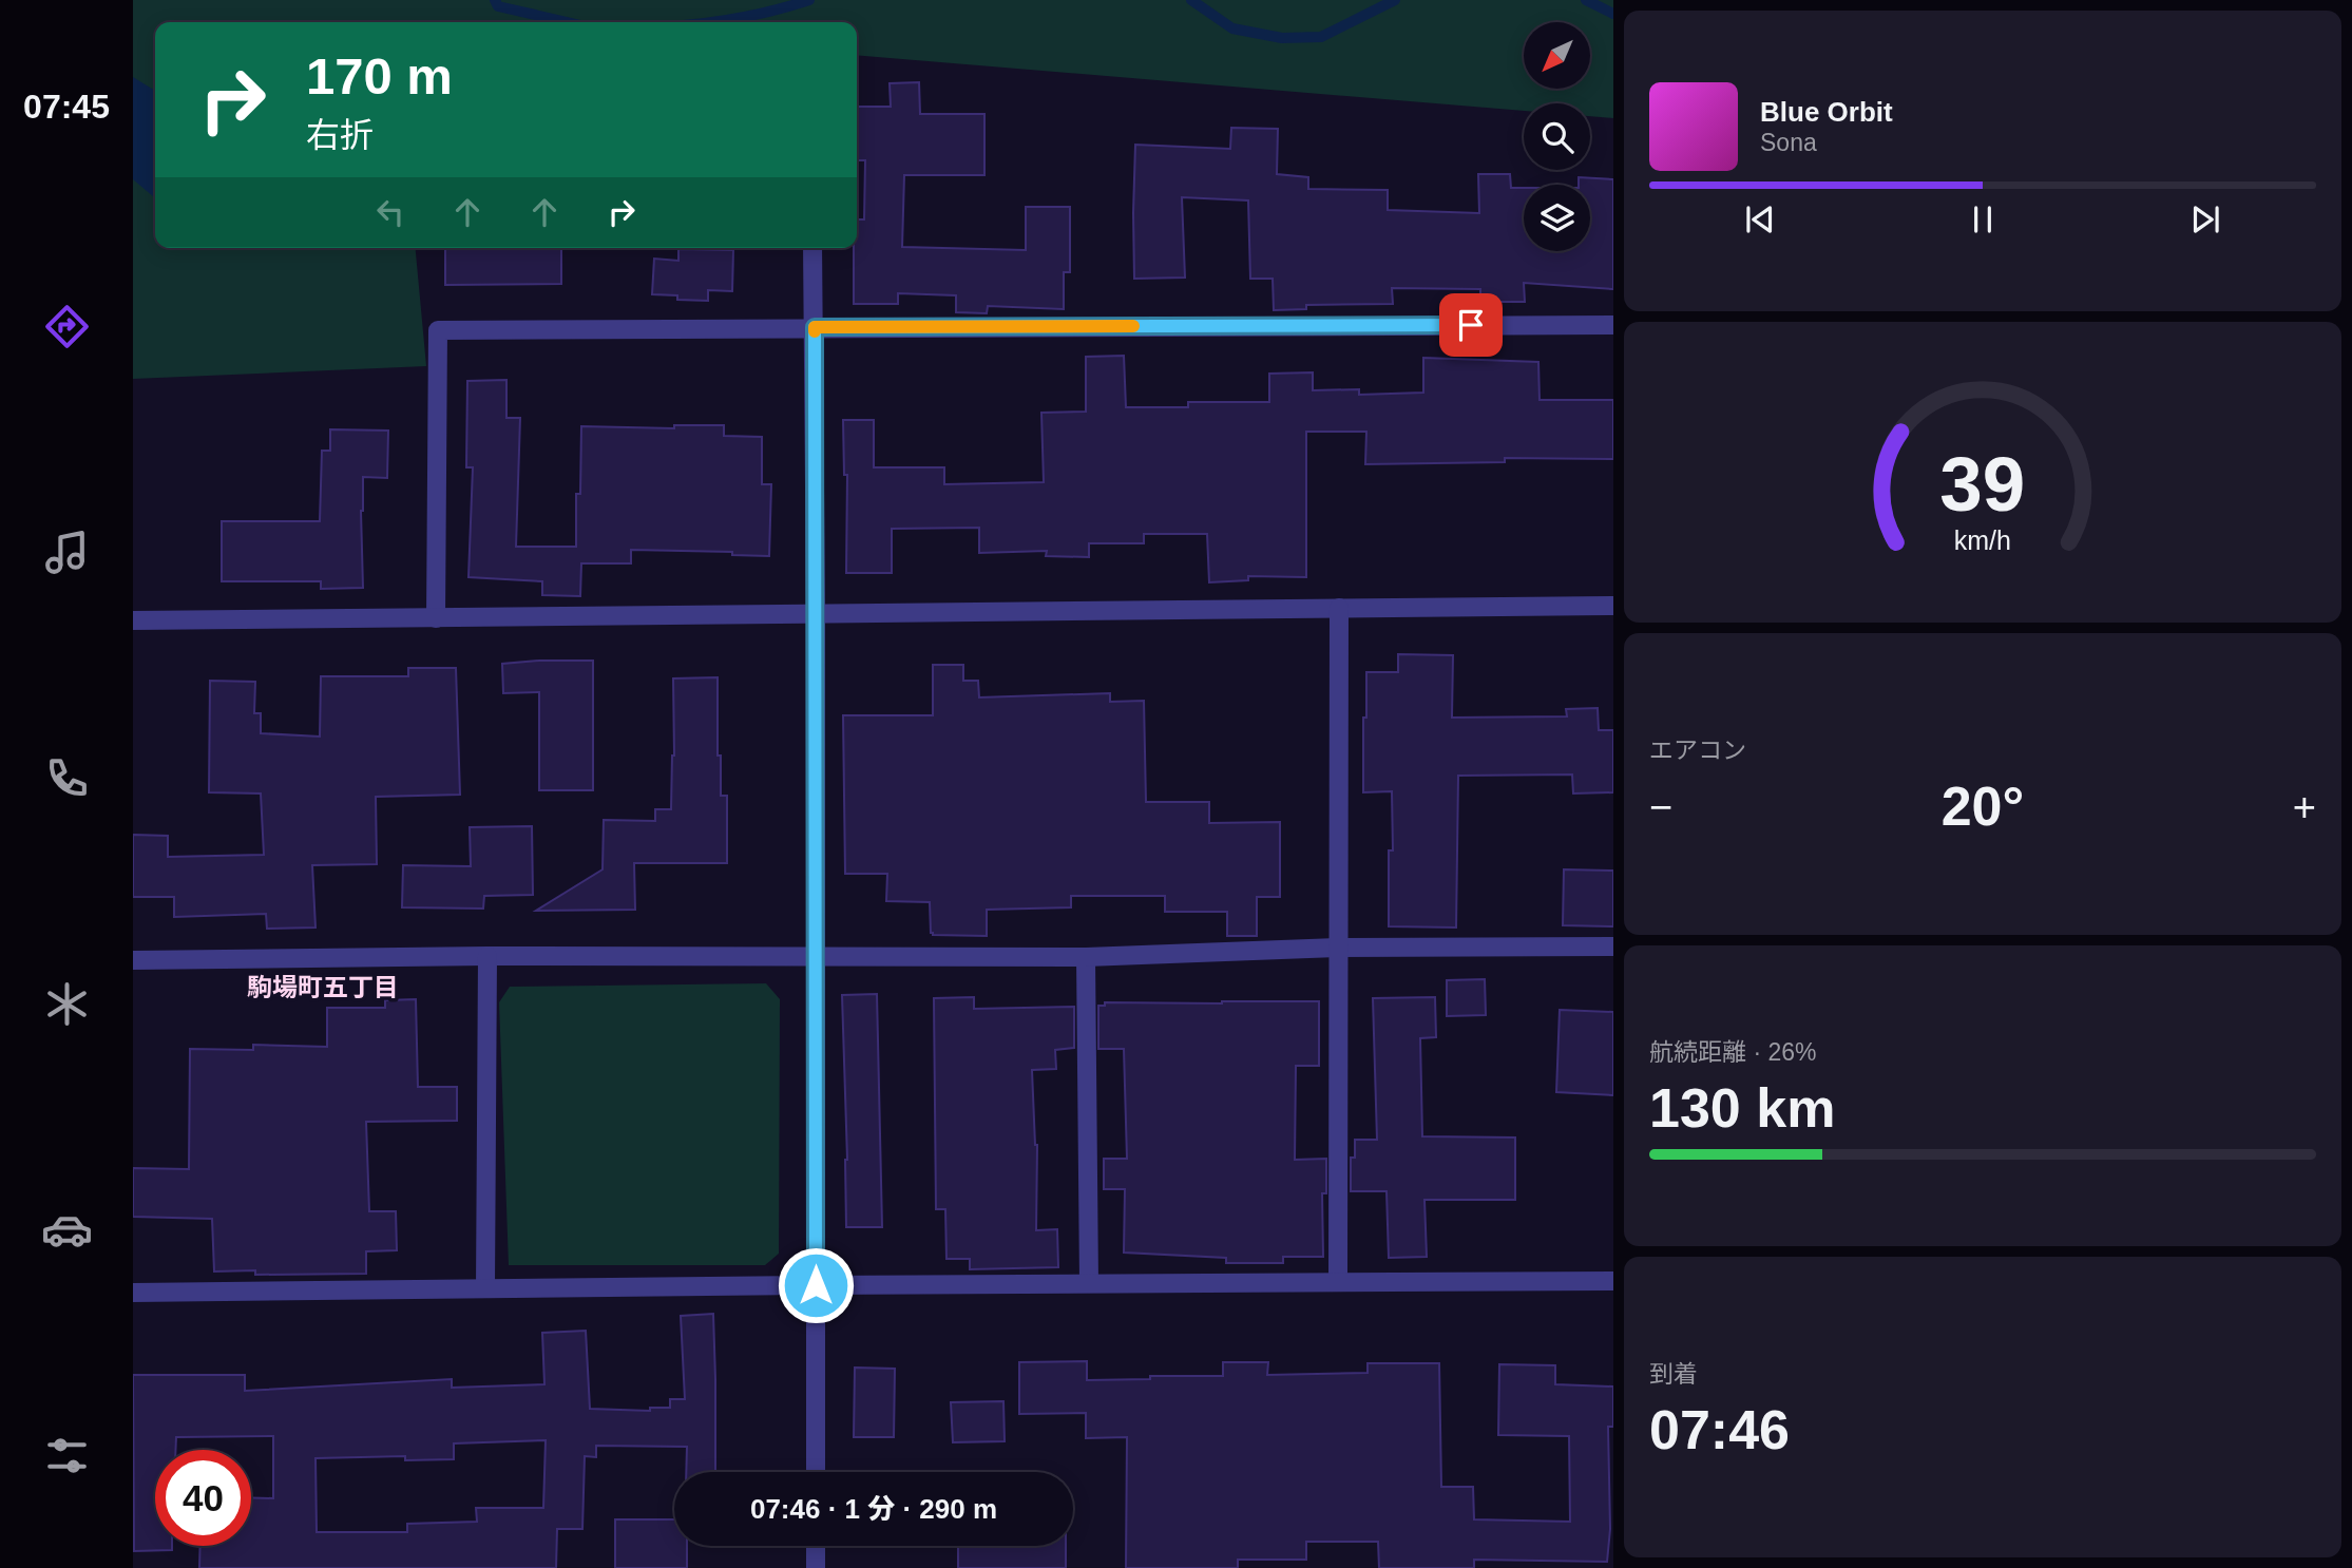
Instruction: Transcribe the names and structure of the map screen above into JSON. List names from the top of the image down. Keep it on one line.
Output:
{"districts":["駒場町五丁目"],"north":"bottom left","page":{"tabs":"07:45","turn":["170 m","右折"],"song":["Blue Orbit","Sona"],"tile":["エアコン",["航続距離 · 26%","130 km"],["到着","07:46"]],"heat":["−","20°","+"],"limit":"40","trip":"07:46 · 1 分 · 290 m","gauge":["39","km/h"]}}
